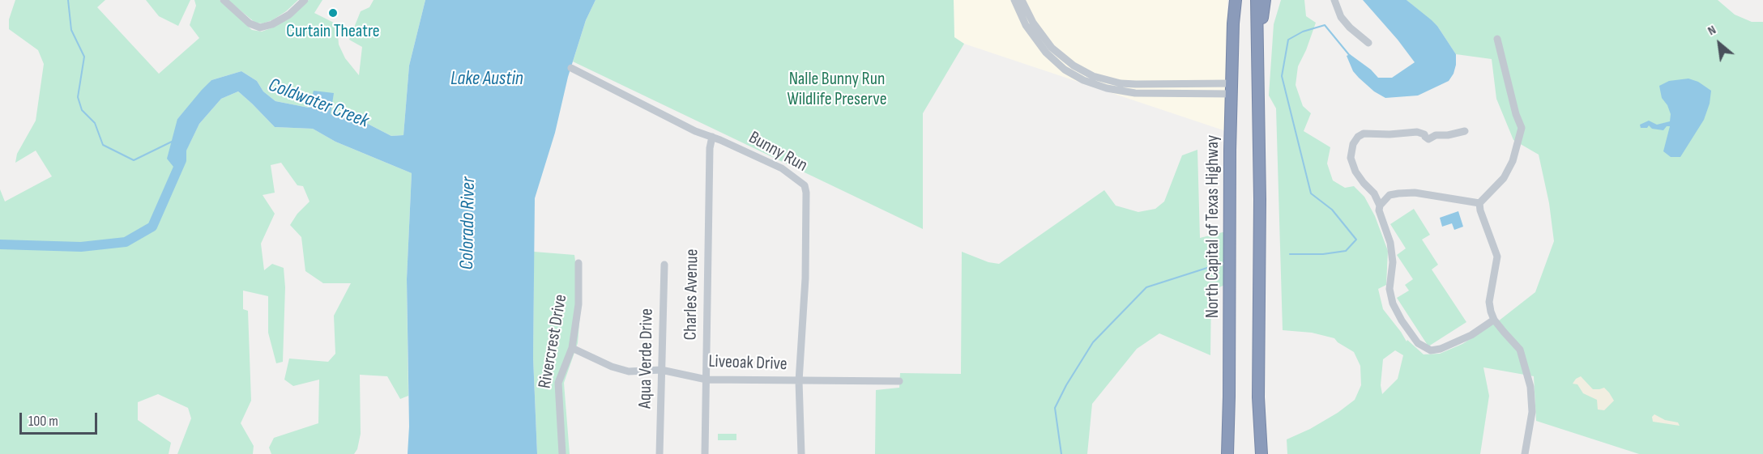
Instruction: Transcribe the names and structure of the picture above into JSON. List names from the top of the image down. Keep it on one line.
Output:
{"streets":{"highway":["North Capital of Texas Highway"],"street":["Bunny Run","Charles Avenue","Rivercrest Drive","Aqua Verde Drive","Liveoak Drive"]},"crossings":[["Bunny Run","Charles Avenue"],["Bunny Run","Liveoak Drive"],["Charles Avenue","Liveoak Drive"],["Rivercrest Drive","Liveoak Drive"],["Aqua Verde Drive","Liveoak Drive"]],"water":["Lake Austin","Coldwater Creek","Colorado River"],"parks":["Nalle Bunny Run Wildlife Preserve"],"places":["Curtain Theatre"],"scale_bar":"100 m","north":"top left"}
